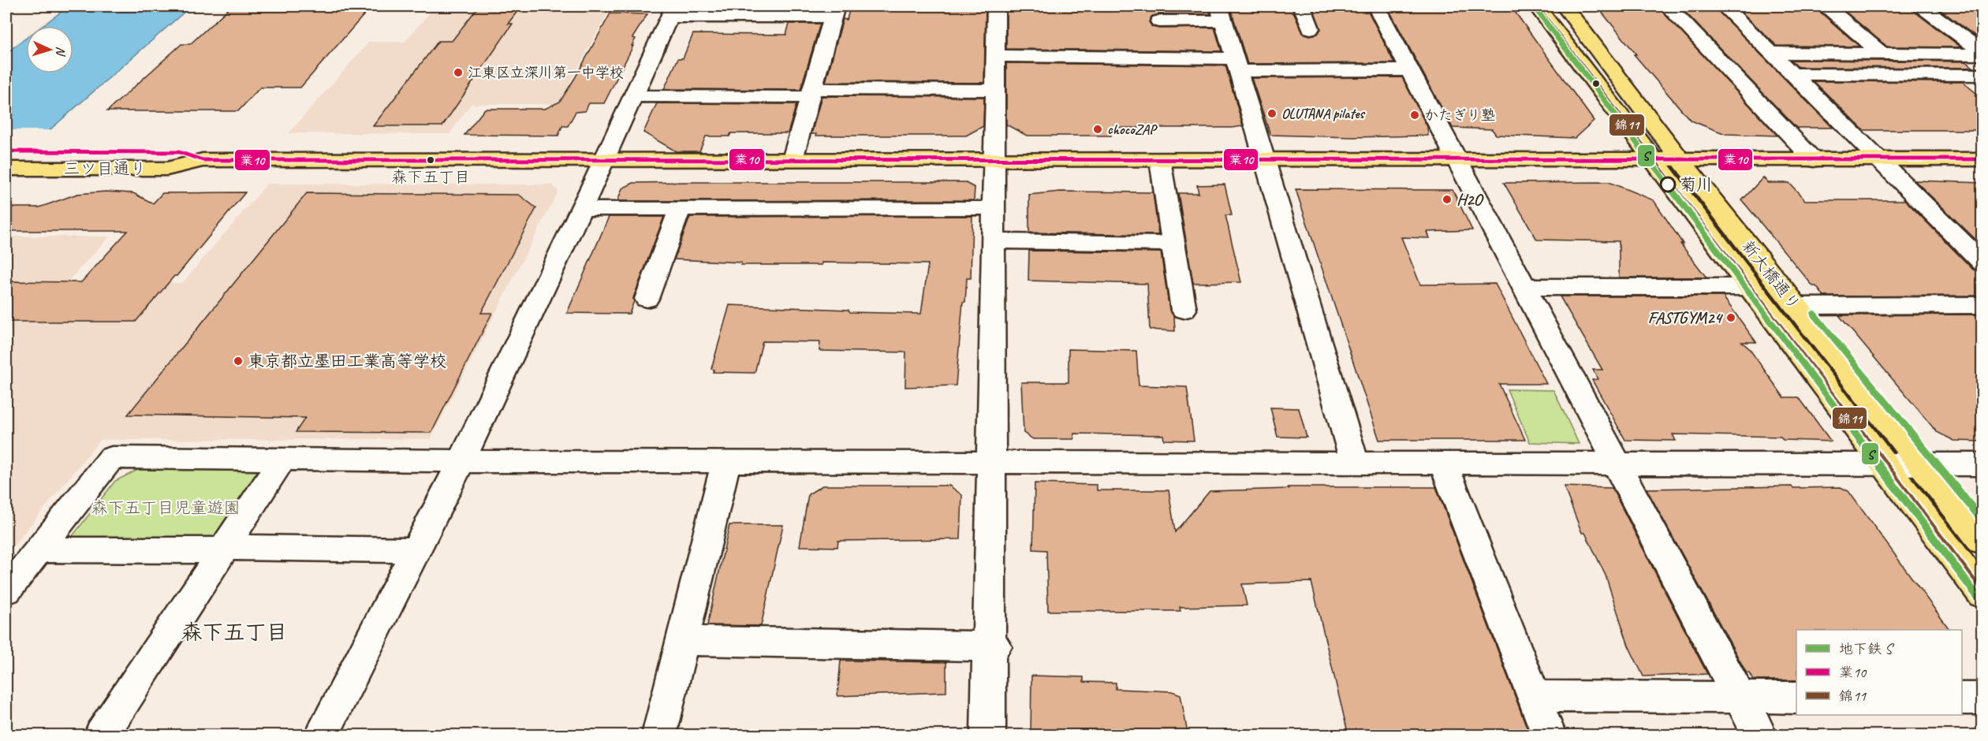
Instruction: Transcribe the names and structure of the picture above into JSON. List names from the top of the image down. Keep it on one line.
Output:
{"streets":{"main road":["三ツ目通り","新大橋通り"]},"crossings":[["三ツ目通り","新大橋通り"]],"districts":["森下五丁目"],"parks":["森下五丁目児童遊園"],"places":["江東区立深川第一中学校","OLUTANA pilates","かたぎり塾","chocoZAP","森下五丁目","菊川","H2O","FASTGYM24","東京都立墨田工業高等学校"],"lines":["metro line S","transit line 錦11","transit line 業10"],"legend":["地下鉄 S","業10","錦11"],"north":"right"}
